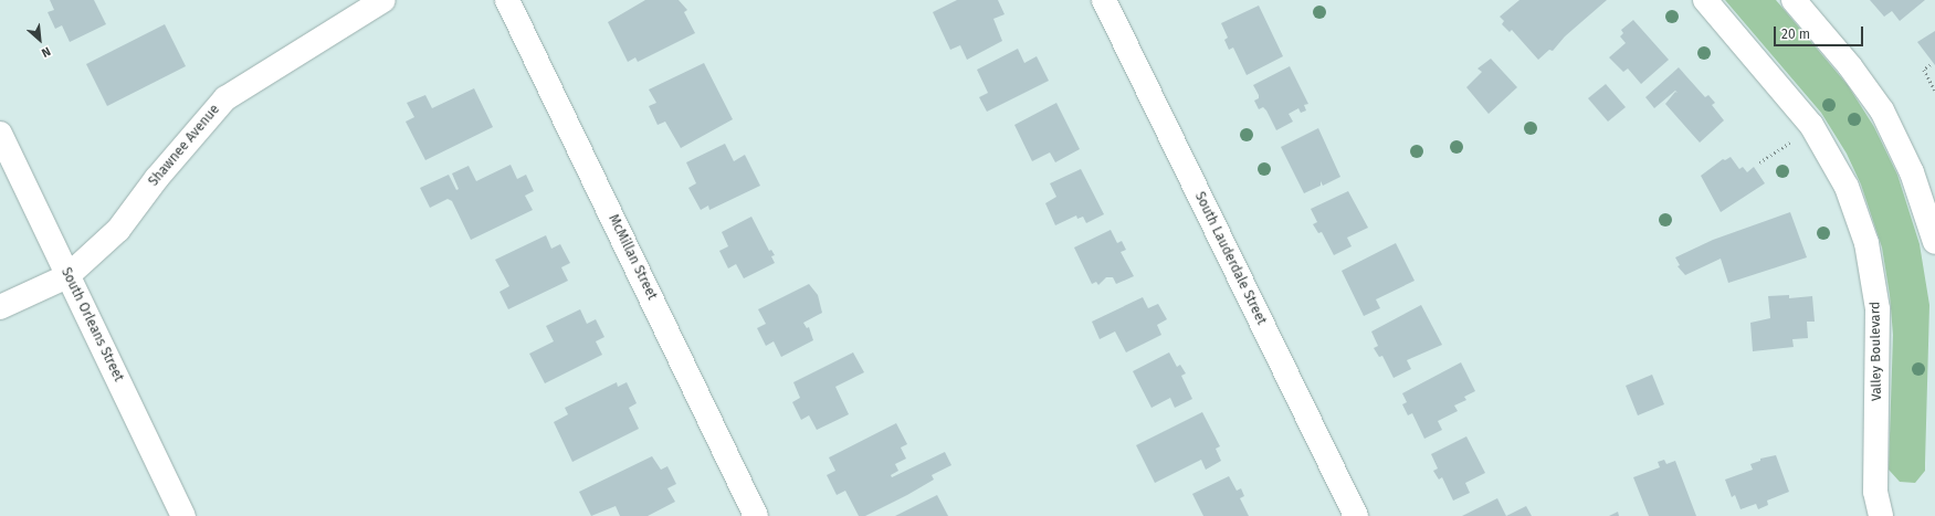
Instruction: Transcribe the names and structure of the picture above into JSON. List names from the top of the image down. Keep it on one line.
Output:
{"streets":{"street":["Shawnee Avenue","McMillan Street","South Lauderdale Street","South Orleans Street","Valley Boulevard"]},"crossings":[["Shawnee Avenue","South Orleans Street"]],"scale_bar":"20 m","north":"bottom right"}
